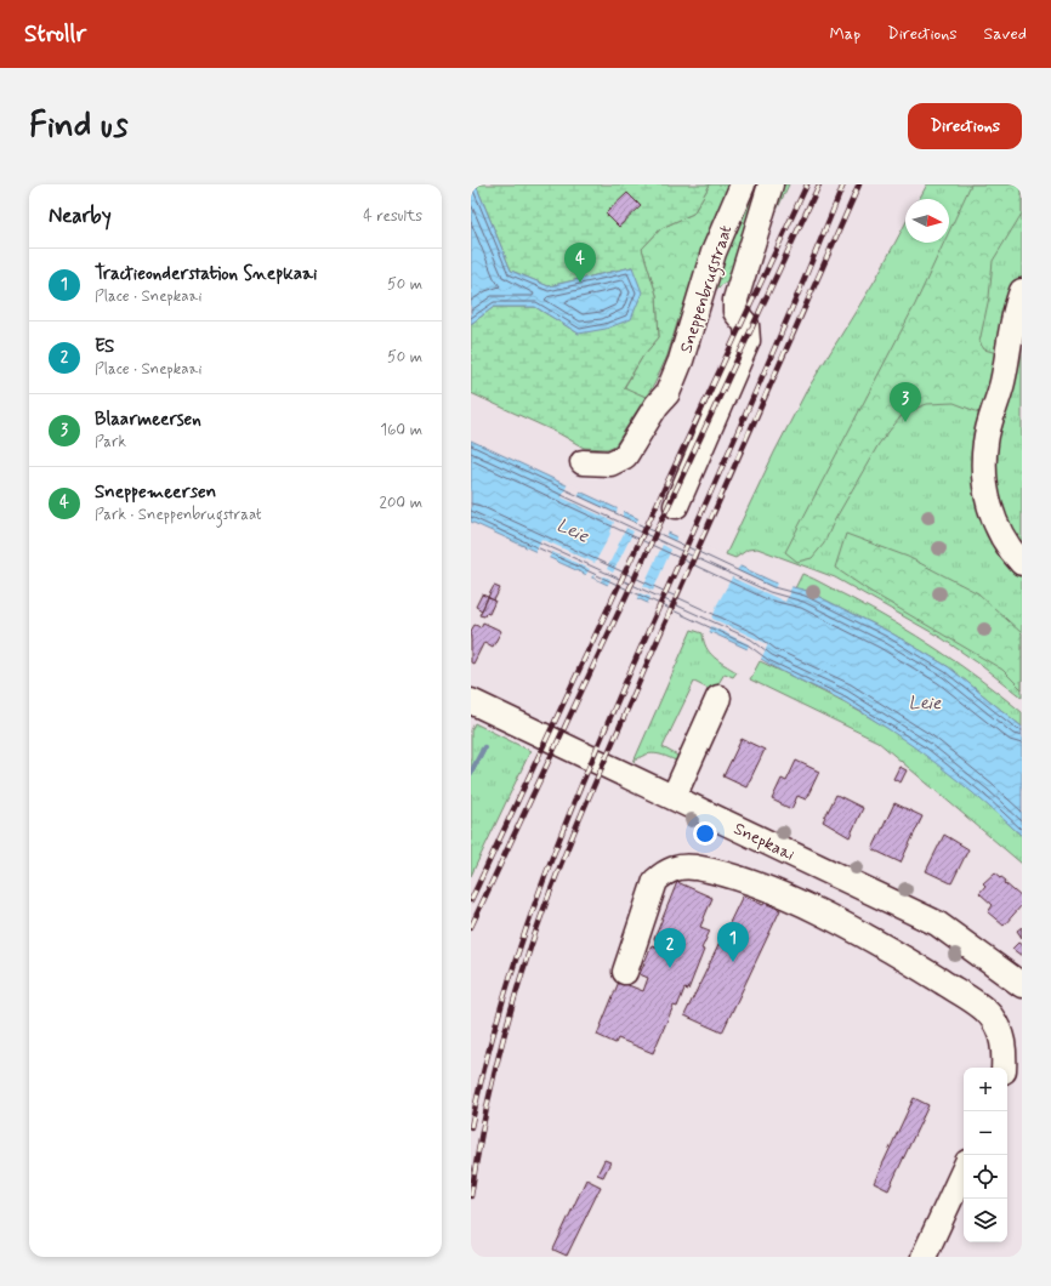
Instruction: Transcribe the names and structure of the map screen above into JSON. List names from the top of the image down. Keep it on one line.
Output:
{"streets":{"street":["Sneppenbrugstraat","Snepkaai"]},"water":["Leie"],"north":"right","page":{"header":"Strollr","nav":["Map","Directions","Saved"],"buttons":"Directions","title":"Find us","heading":["Nearby","4 results"],"pins":["4","3","1","2"],"list":[{"mark":"1","name":"Tractieonderstation Snepkaai","note":"Place · Snepkaai","value":"50 m"},{"mark":"2","name":"ES","note":"Place · Snepkaai","value":"50 m"},{"mark":"3","name":"Blaarmeersen","note":"Park","value":"160 m"},{"mark":"4","name":"Sneppemeersen","note":"Park · Sneppenbrugstraat","value":"200 m"}],"map_buttons":["+","−"]}}
